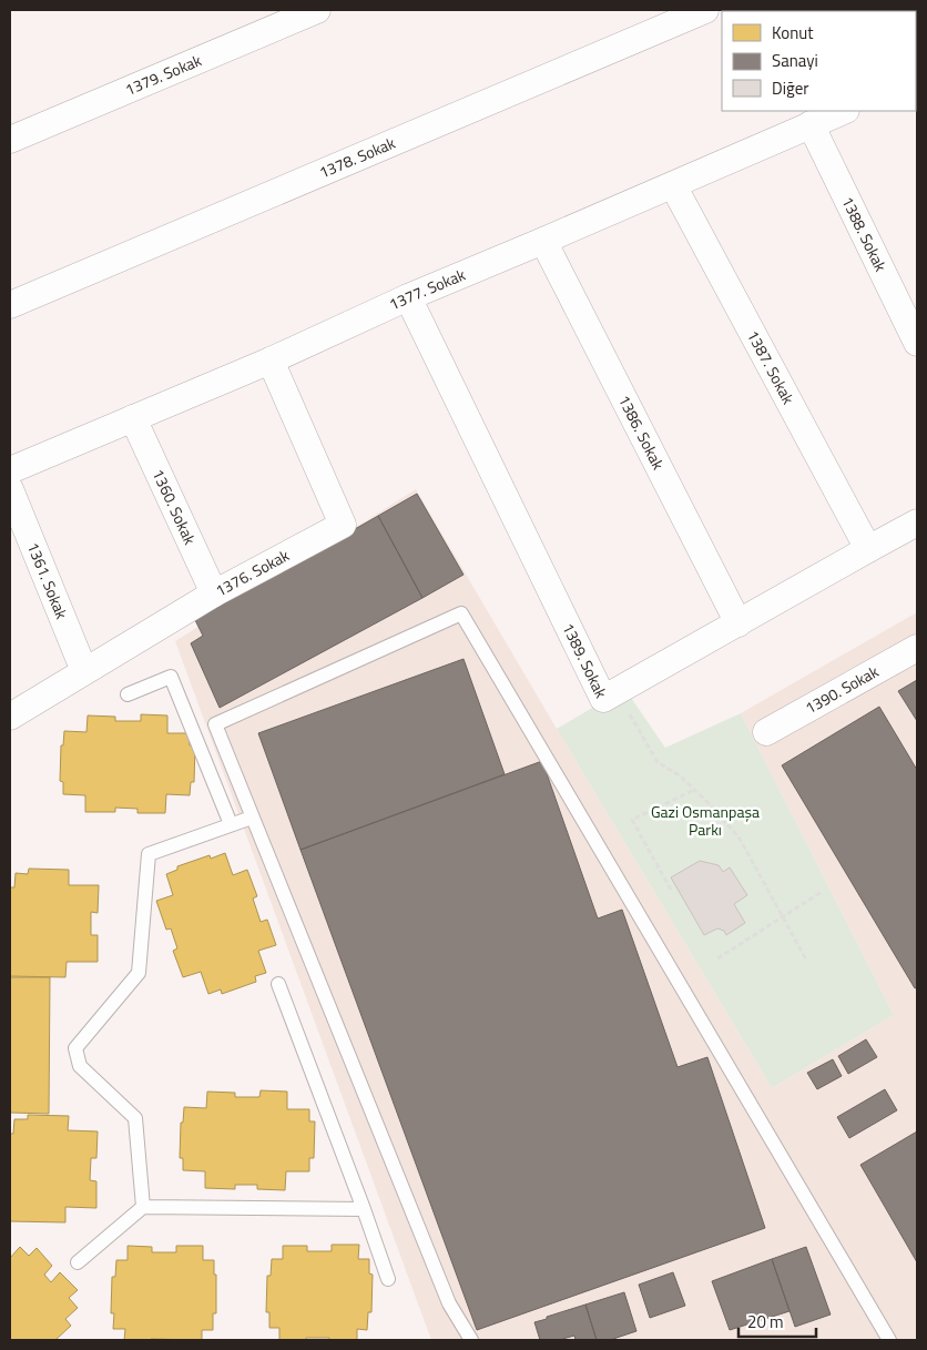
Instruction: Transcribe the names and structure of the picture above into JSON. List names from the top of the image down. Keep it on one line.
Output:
{"streets":{"street":["1379. Sokak","1378. Sokak","1388. Sokak","1377. Sokak","1387. Sokak","1386. Sokak","1360. Sokak","1376. Sokak","1361. Sokak","1389. Sokak","1390. Sokak"]},"crossings":[["1388. Sokak","1377. Sokak"],["1377. Sokak","1387. Sokak"],["1377. Sokak","1386. Sokak"],["1377. Sokak","1360. Sokak"],["1377. Sokak","1376. Sokak"],["1377. Sokak","1389. Sokak"],["1387. Sokak","1389. Sokak"],["1386. Sokak","1389. Sokak"],["1360. Sokak","1376. Sokak"],["1376. Sokak","1361. Sokak"]],"parks":["Gazi Osmanpaşa Parkı"],"legend":["Konut","Sanayi","Diğer"],"scale_bar":"20 m"}
